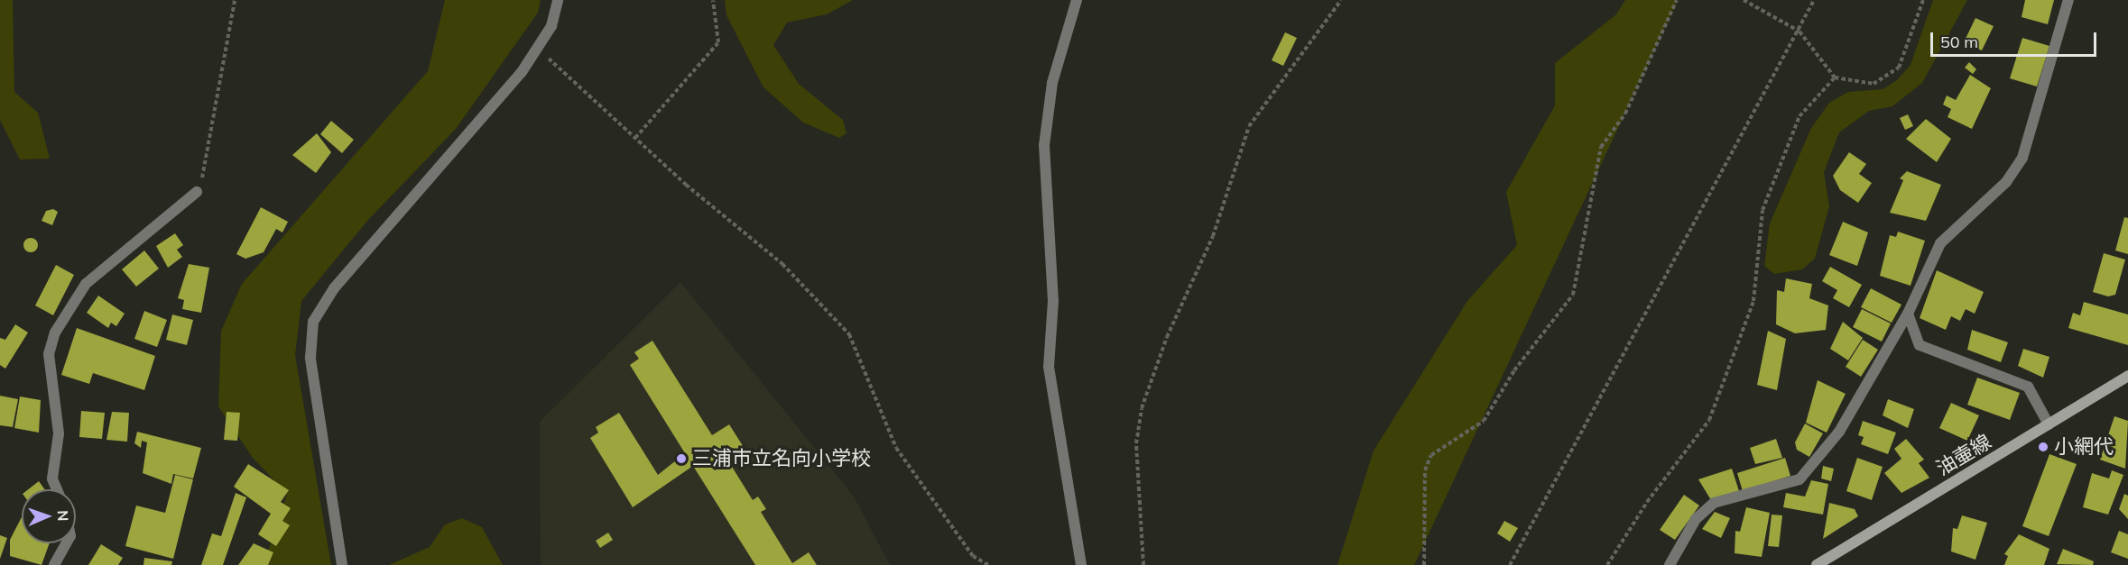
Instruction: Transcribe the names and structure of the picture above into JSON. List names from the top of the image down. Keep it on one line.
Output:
{"streets":{"main road":["油壷線"]},"places":["小網代","三浦市立名向小学校"],"scale_bar":"50 m","north":"right"}
